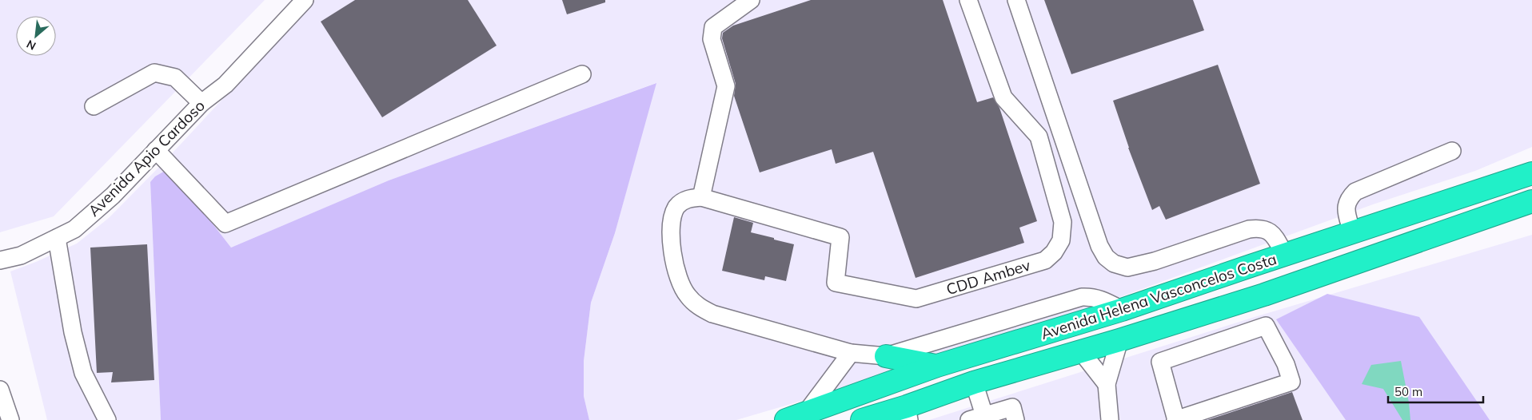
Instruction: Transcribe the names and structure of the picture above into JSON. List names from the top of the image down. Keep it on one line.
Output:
{"streets":{"highway":["Avenida Helena Vasconcelos Costa"],"street":["Avenida Apio Cardoso","CDD Ambev"]},"scale_bar":"50 m","north":"bottom left"}
